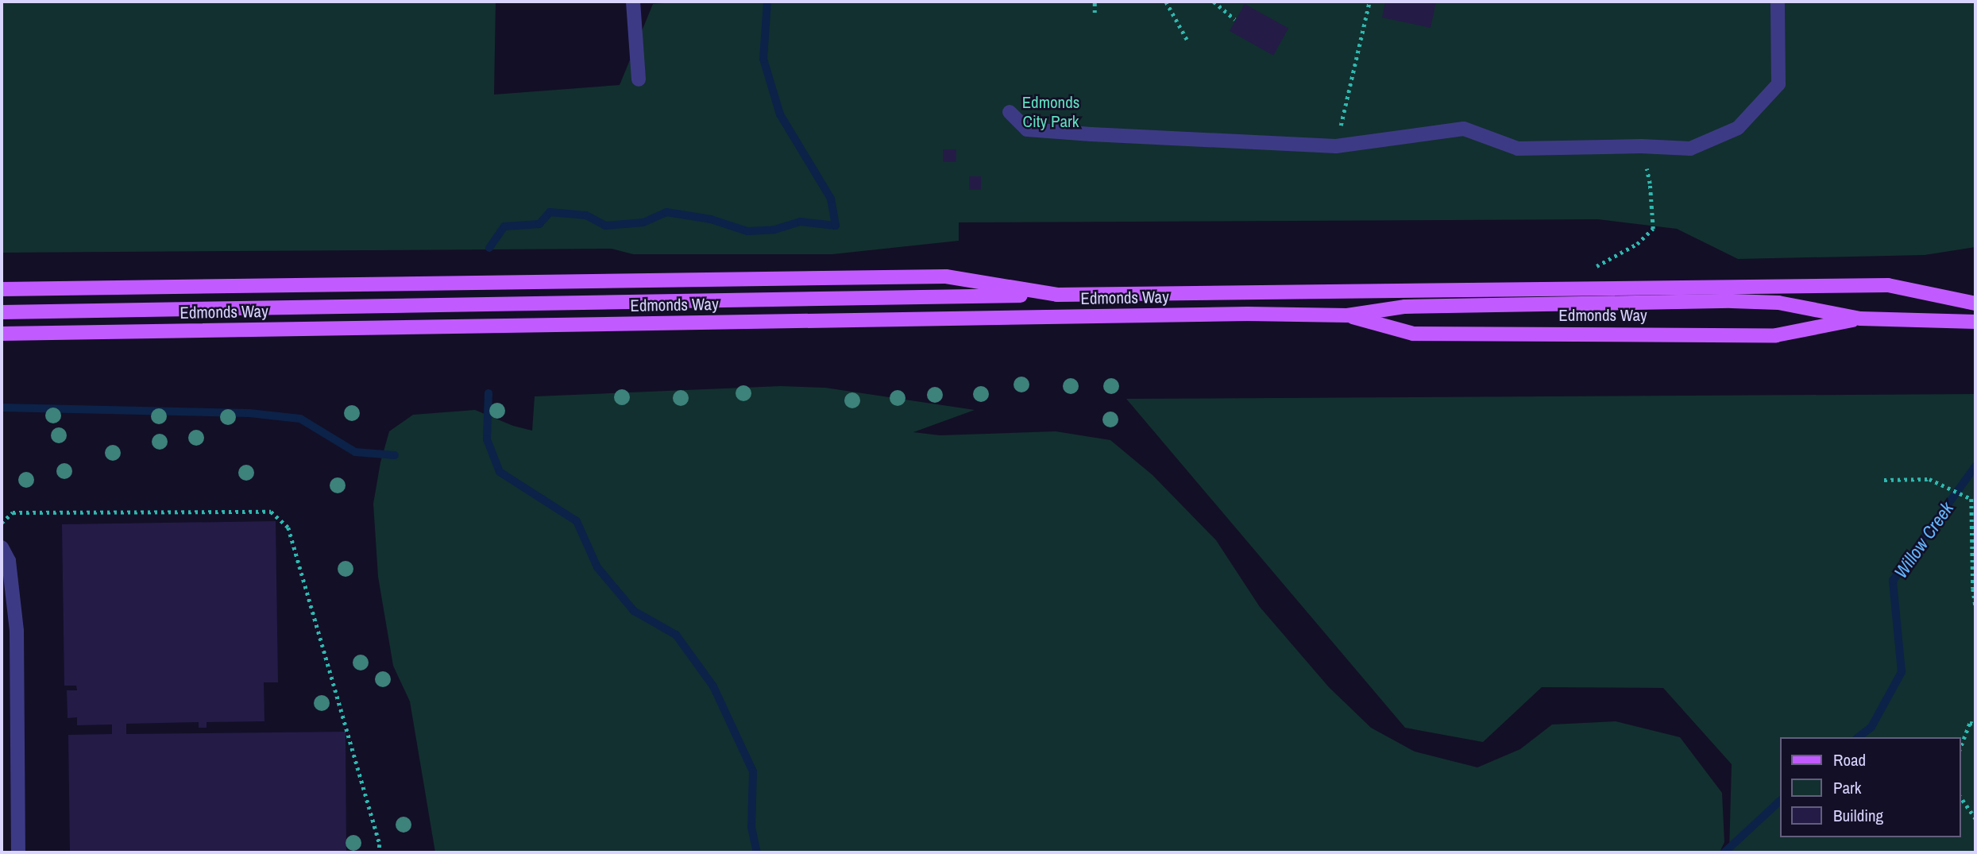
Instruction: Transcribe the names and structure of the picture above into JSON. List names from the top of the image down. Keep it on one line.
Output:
{"streets":{"main road":["Edmonds Way"]},"water":["Willow Creek"],"parks":["Edmonds City Park"],"legend":["Road","Park","Building"]}
